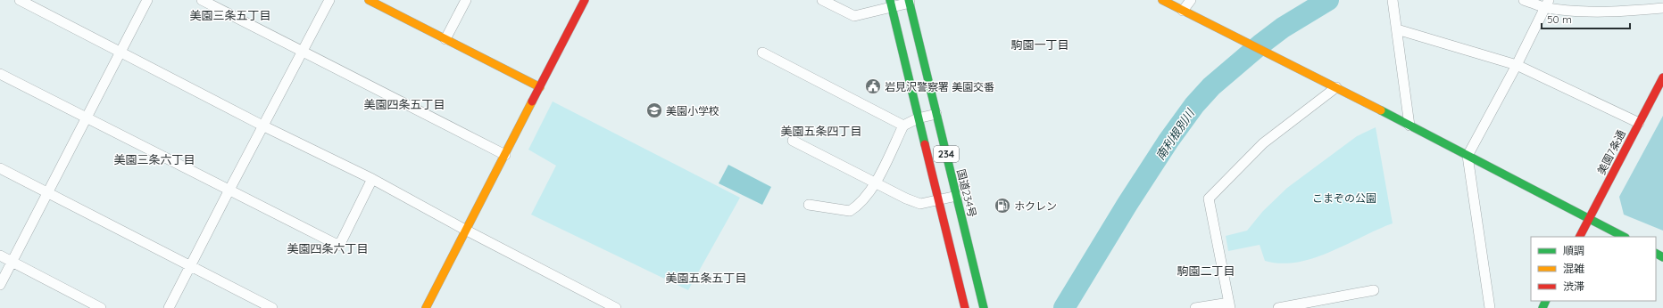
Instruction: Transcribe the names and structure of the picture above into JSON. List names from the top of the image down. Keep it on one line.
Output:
{"streets":{"main road":["美園7条通","234","国道234号"]},"districts":["美園三条五丁目","駒園一丁目","美園四条五丁目","美園五条四丁目","美園三条六丁目","美園四条六丁目","駒園二丁目","美園五条五丁目"],"water":["南利根別川"],"parks":["こまぞの公園"],"places":{"public building":["岩見沢警察署 美園交番"],"school or university":["美園小学校"],"fuel station":["ホクレン"]},"legend":["順調","混雑","渋滞"],"scale_bar":"50 m"}
